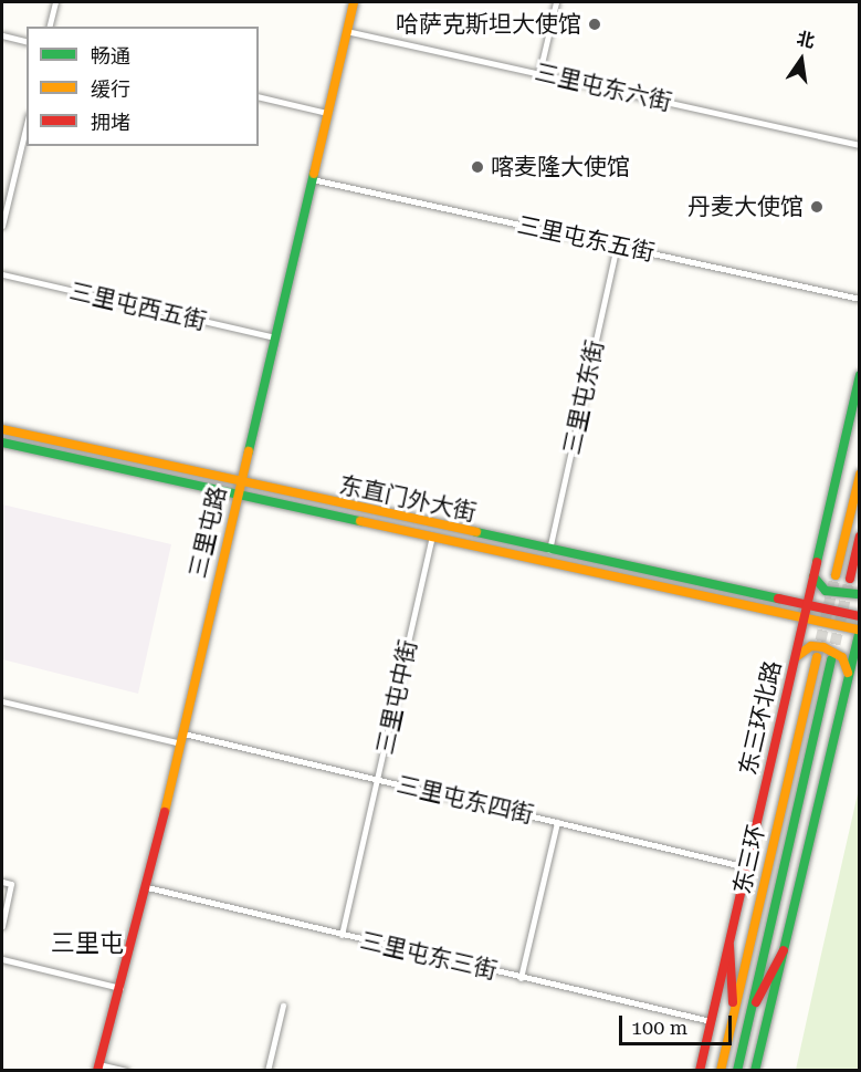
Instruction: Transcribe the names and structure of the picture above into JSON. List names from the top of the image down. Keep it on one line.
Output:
{"streets":{"main road":["东直门外大街","三里屯路","东三环北路","东三环"],"street":["三里屯东六街","三里屯东五街","三里屯西五街","三里屯东街","三里屯中街","三里屯东四街","三里屯东三街"]},"crossings":[["三里屯东六街","三里屯路"],["三里屯东五街","三里屯东街"],["三里屯东五街","三里屯路"],["三里屯西五街","三里屯路"],["三里屯东街","东直门外大街"],["东直门外大街","三里屯路"],["东直门外大街","三里屯中街"],["东直门外大街","东三环北路"],["三里屯路","三里屯东四街"],["三里屯路","三里屯东三街"],["三里屯中街","三里屯东四街"],["三里屯中街","三里屯东三街"],["东三环北路","三里屯东四街"],["东三环北路","三里屯东三街"]],"districts":["三里屯"],"places":["哈萨克斯坦大使馆","喀麦隆大使馆","丹麦大使馆"],"legend":["畅通","缓行","拥堵"],"scale_bar":"100 m","north":"top"}
